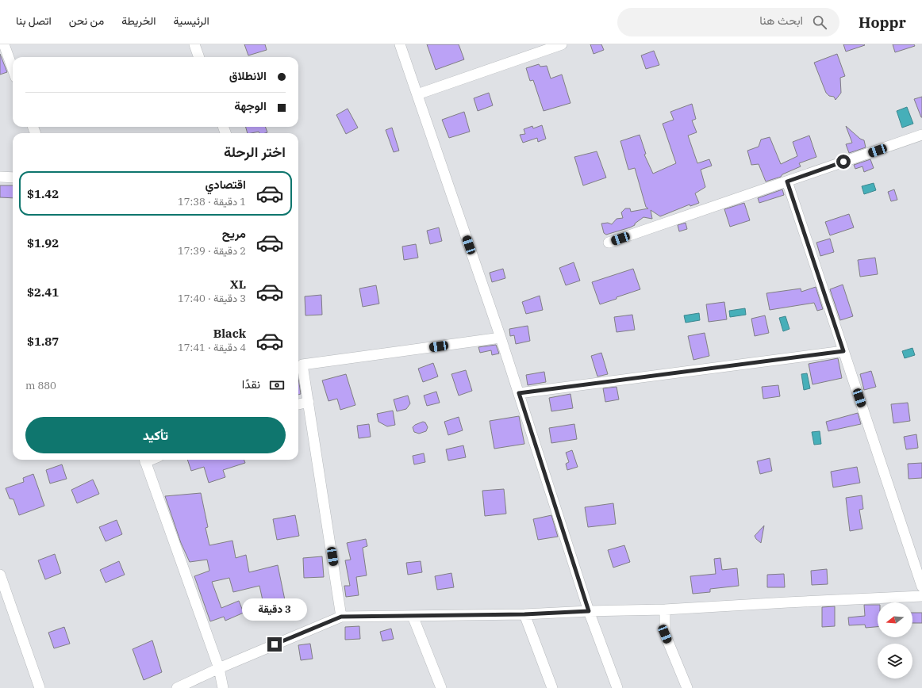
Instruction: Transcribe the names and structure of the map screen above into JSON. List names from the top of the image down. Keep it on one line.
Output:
{"north":"left","page":{"header":"Hoppr","search":"ابحث هنا","nav":["الرئيسية","الخريطة","من نحن","اتصل بنا"],"banner":["الانطلاق","الوجهة"],"heading":"اختر الرحلة","list":[{"name":"اقتصادي","note":"1 دقيقة · 17:38","value":"$1.42"},{"name":"مريح","note":"2 دقيقة · 17:39","value":"$1.92"},{"name":"XL","note":"3 دقيقة · 17:40","value":"$2.41"},{"name":"Black","note":"4 دقيقة · 17:41","value":"$1.87"}],"pay":["نقدًا","880 m"],"buttons":"تأكيد","bubble":"3 دقيقة"}}
